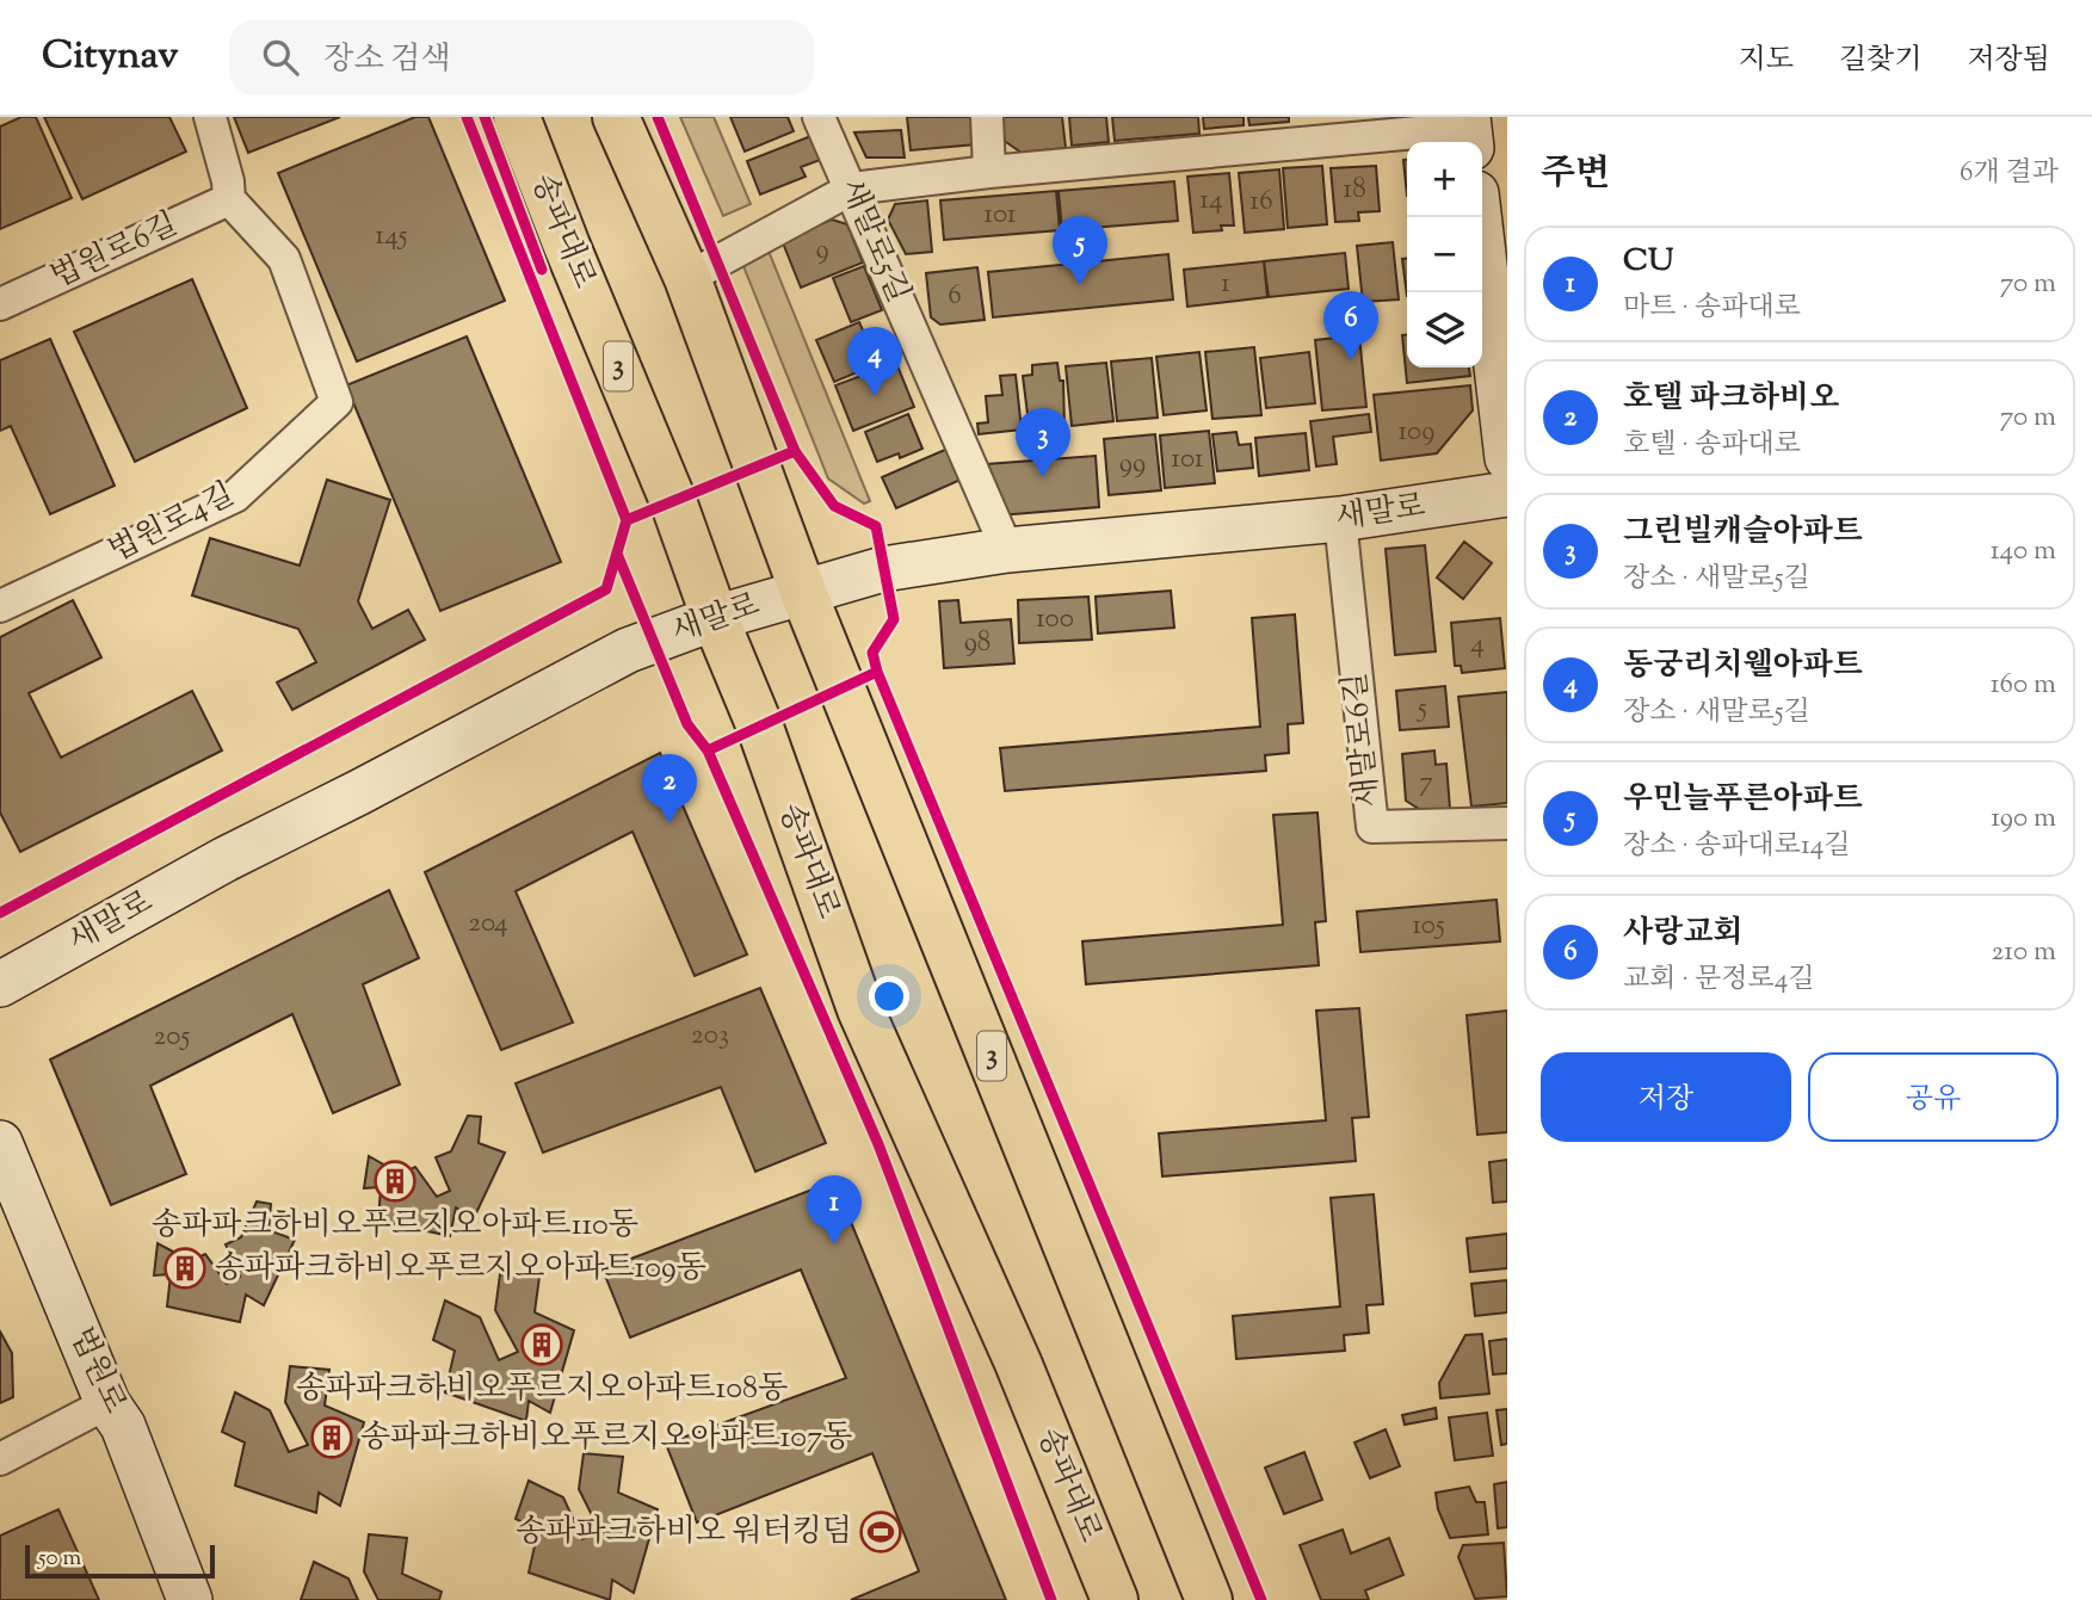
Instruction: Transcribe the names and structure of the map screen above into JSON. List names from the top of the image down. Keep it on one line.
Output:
{"streets":{"main road":["송파대로","3"],"street":["새말로5길","법원로6길","새말로","법원로4길","새말로6길","법원로"]},"crossings":[["송파대로","새말로"],["새말로5길","새말로"],["법원로6길","법원로4길"],["3","새말로"],["새말로","새말로6길"]],"places":{"building":["송파파크하비오푸르지오아파트110동","송파파크하비오푸르지오아파트109동","송파파크하비오푸르지오아파트108동","송파파크하비오푸르지오아파트107동"],"sports":["송파파크하비오 워터킹덤"]},"house_numbers":["18","14","16","101","145","9","1","6","109","101","99","100","98","4","5","7","204","105","203","205"],"scale_bar":"50 m","page":{"header":"Citynav","search":"장소 검색","nav":["지도","길찾기","저장됨"],"heading":["주변","6개 결과"],"map_buttons":["+","−"],"pins":["5","6","4","3","2","1"],"list":[{"mark":"1","name":"CU","note":"마트 · 송파대로","value":"70 m"},{"mark":"2","name":"호텔 파크하비오","note":"호텔 · 송파대로","value":"70 m"},{"mark":"3","name":"그린빌캐슬아파트","note":"장소 · 새말로5길","value":"140 m"},{"mark":"4","name":"동궁리치웰아파트","note":"장소 · 새말로5길","value":"160 m"},{"mark":"5","name":"우민늘푸른아파트","note":"장소 · 송파대로14길","value":"190 m"},{"mark":"6","name":"사랑교회","note":"교회 · 문정로4길","value":"210 m"}],"buttons":["저장","공유"],"scale":"50 m"}}
